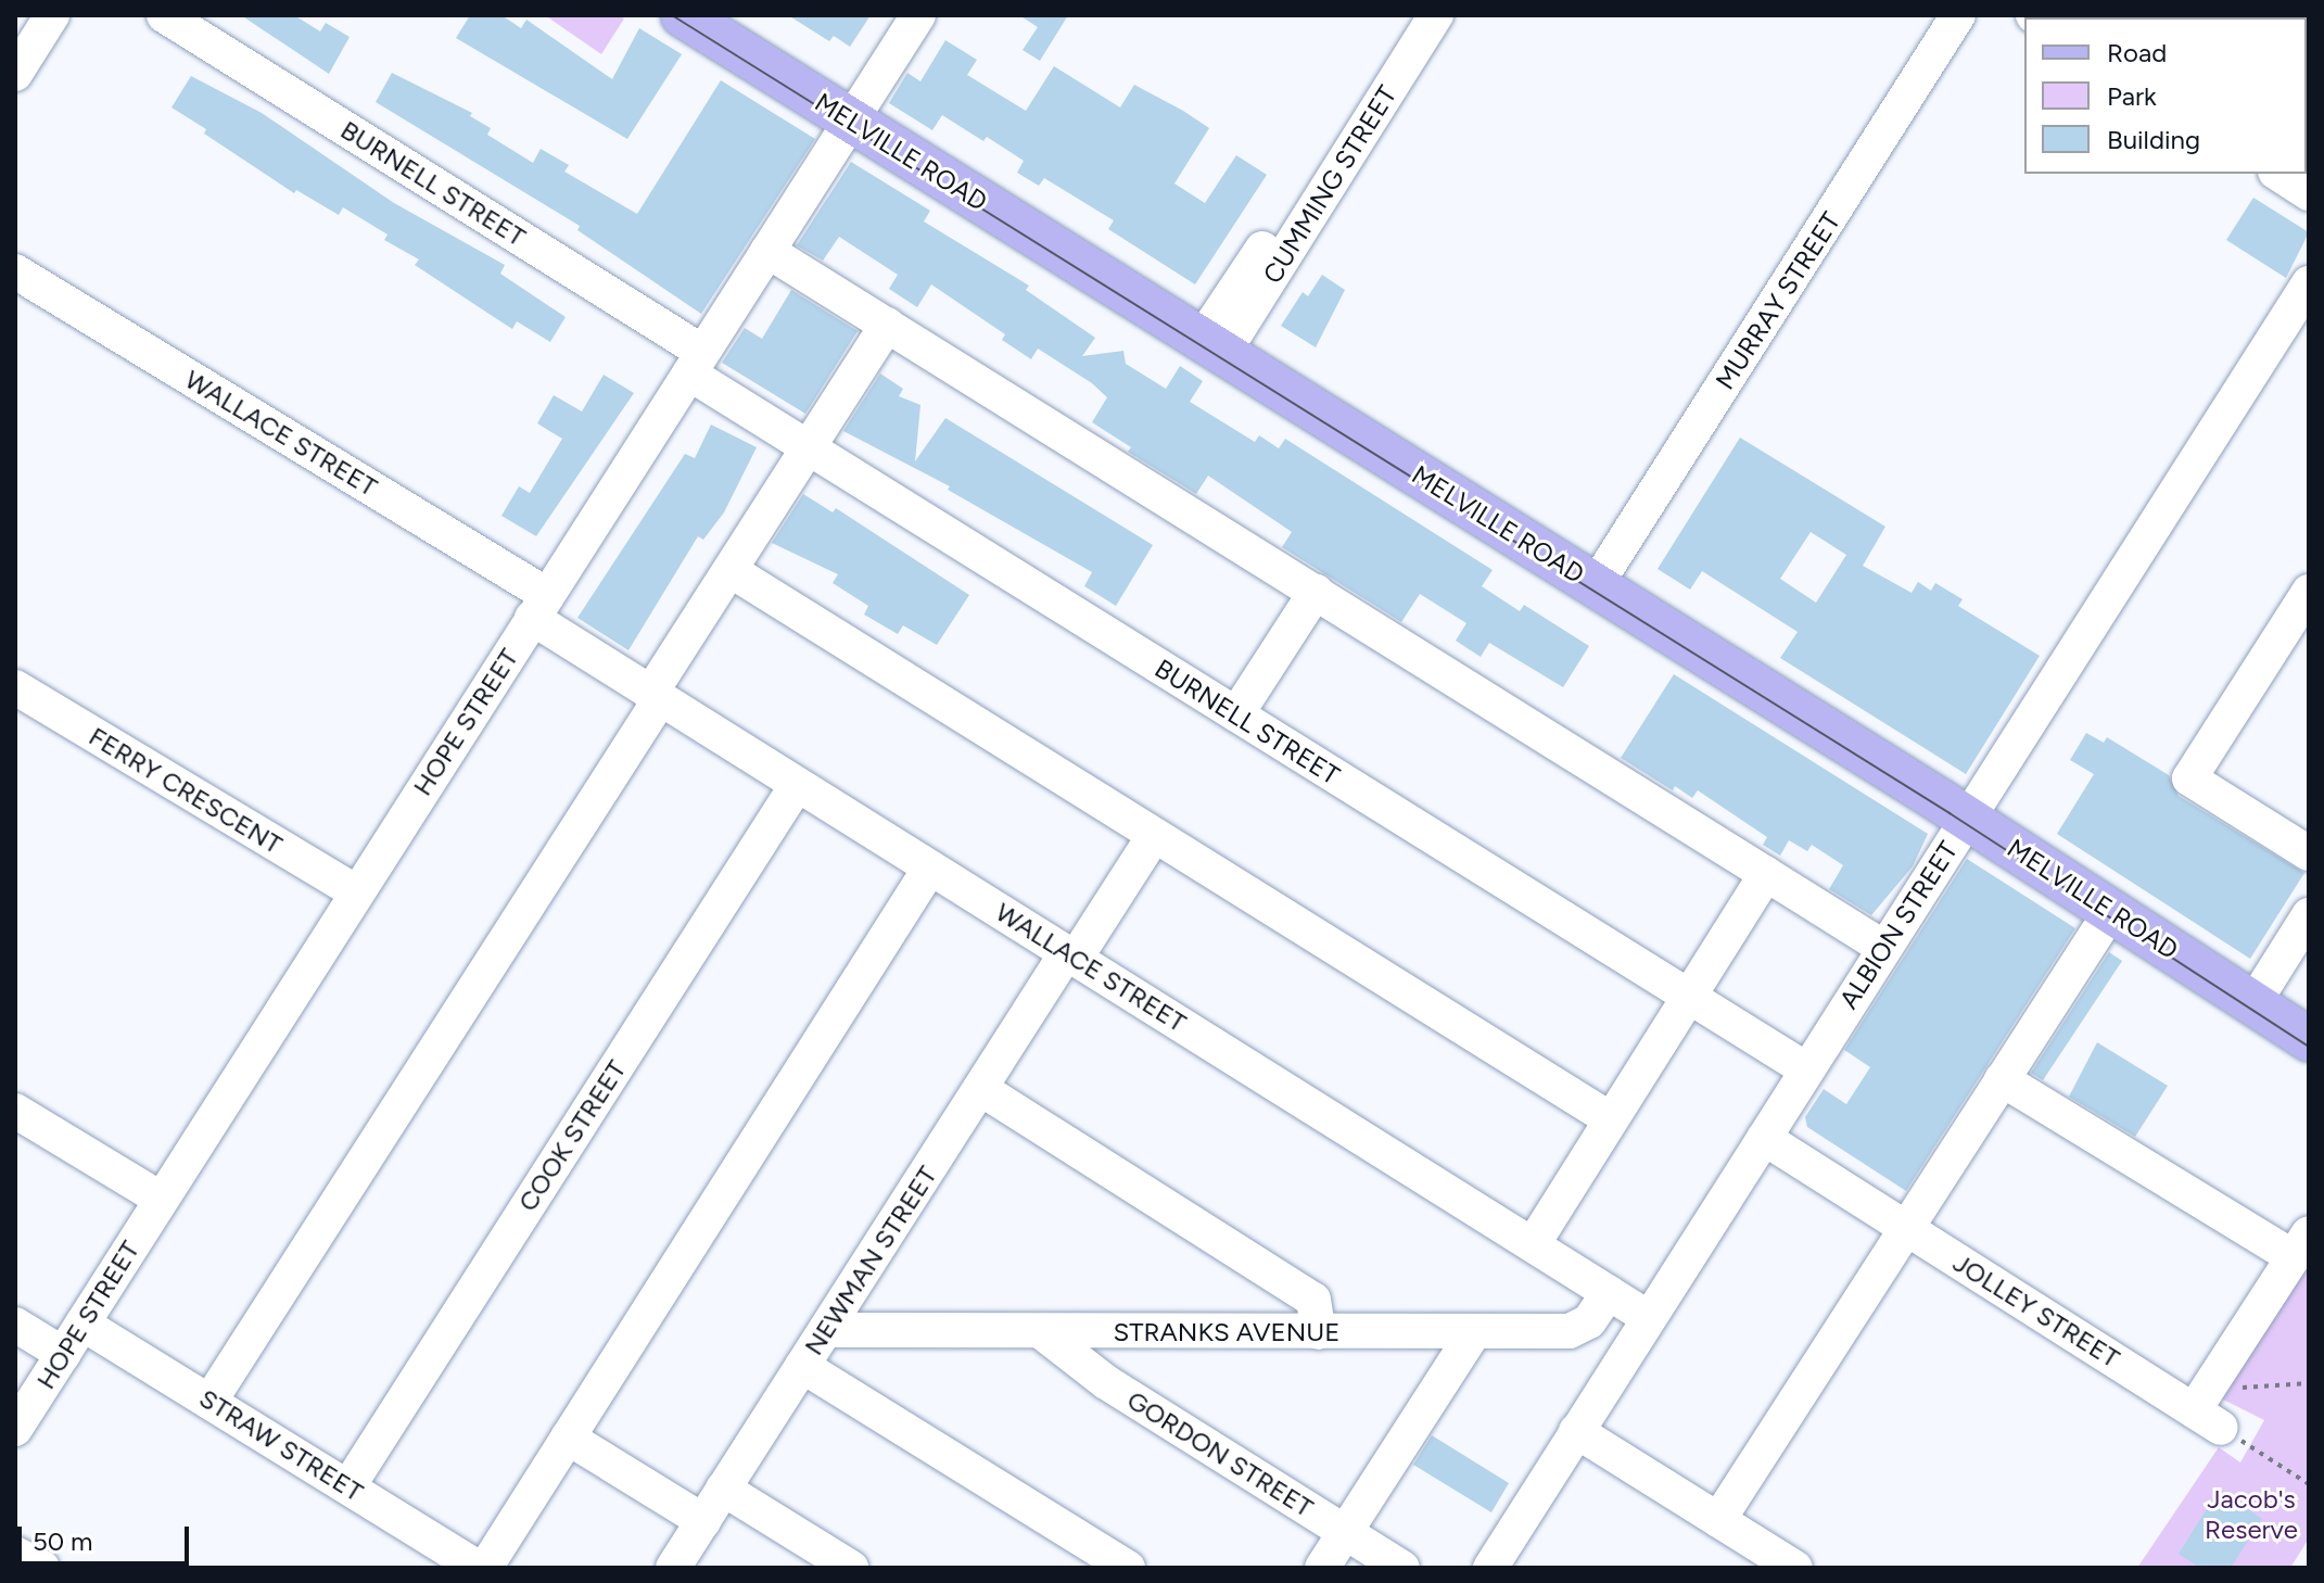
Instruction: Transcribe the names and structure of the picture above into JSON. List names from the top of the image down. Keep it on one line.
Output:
{"streets":{"main road":["MELVILLE ROAD"],"street":["BURNELL STREET","CUMMING STREET","MURRAY STREET","WALLACE STREET","HOPE STREET","FERRY CRESCENT","ALBION STREET","COOK STREET","NEWMAN STREET","JOLLEY STREET","STRANKS AVENUE","STRAW STREET","GORDON STREET"]},"crossings":[["MELVILLE ROAD","CUMMING STREET"],["MELVILLE ROAD","MURRAY STREET"],["MELVILLE ROAD","HOPE STREET"],["MELVILLE ROAD","ALBION STREET"],["BURNELL STREET","HOPE STREET"],["BURNELL STREET","ALBION STREET"],["WALLACE STREET","HOPE STREET"],["WALLACE STREET","ALBION STREET"],["WALLACE STREET","COOK STREET"],["WALLACE STREET","NEWMAN STREET"],["WALLACE STREET","STRANKS AVENUE"],["HOPE STREET","FERRY CRESCENT"],["HOPE STREET","STRAW STREET"],["ALBION STREET","JOLLEY STREET"],["COOK STREET","STRAW STREET"],["NEWMAN STREET","STRANKS AVENUE"],["STRANKS AVENUE","GORDON STREET"]],"parks":["Jacob's Reserve"],"legend":["Road","Park","Building"],"scale_bar":"50 m"}
